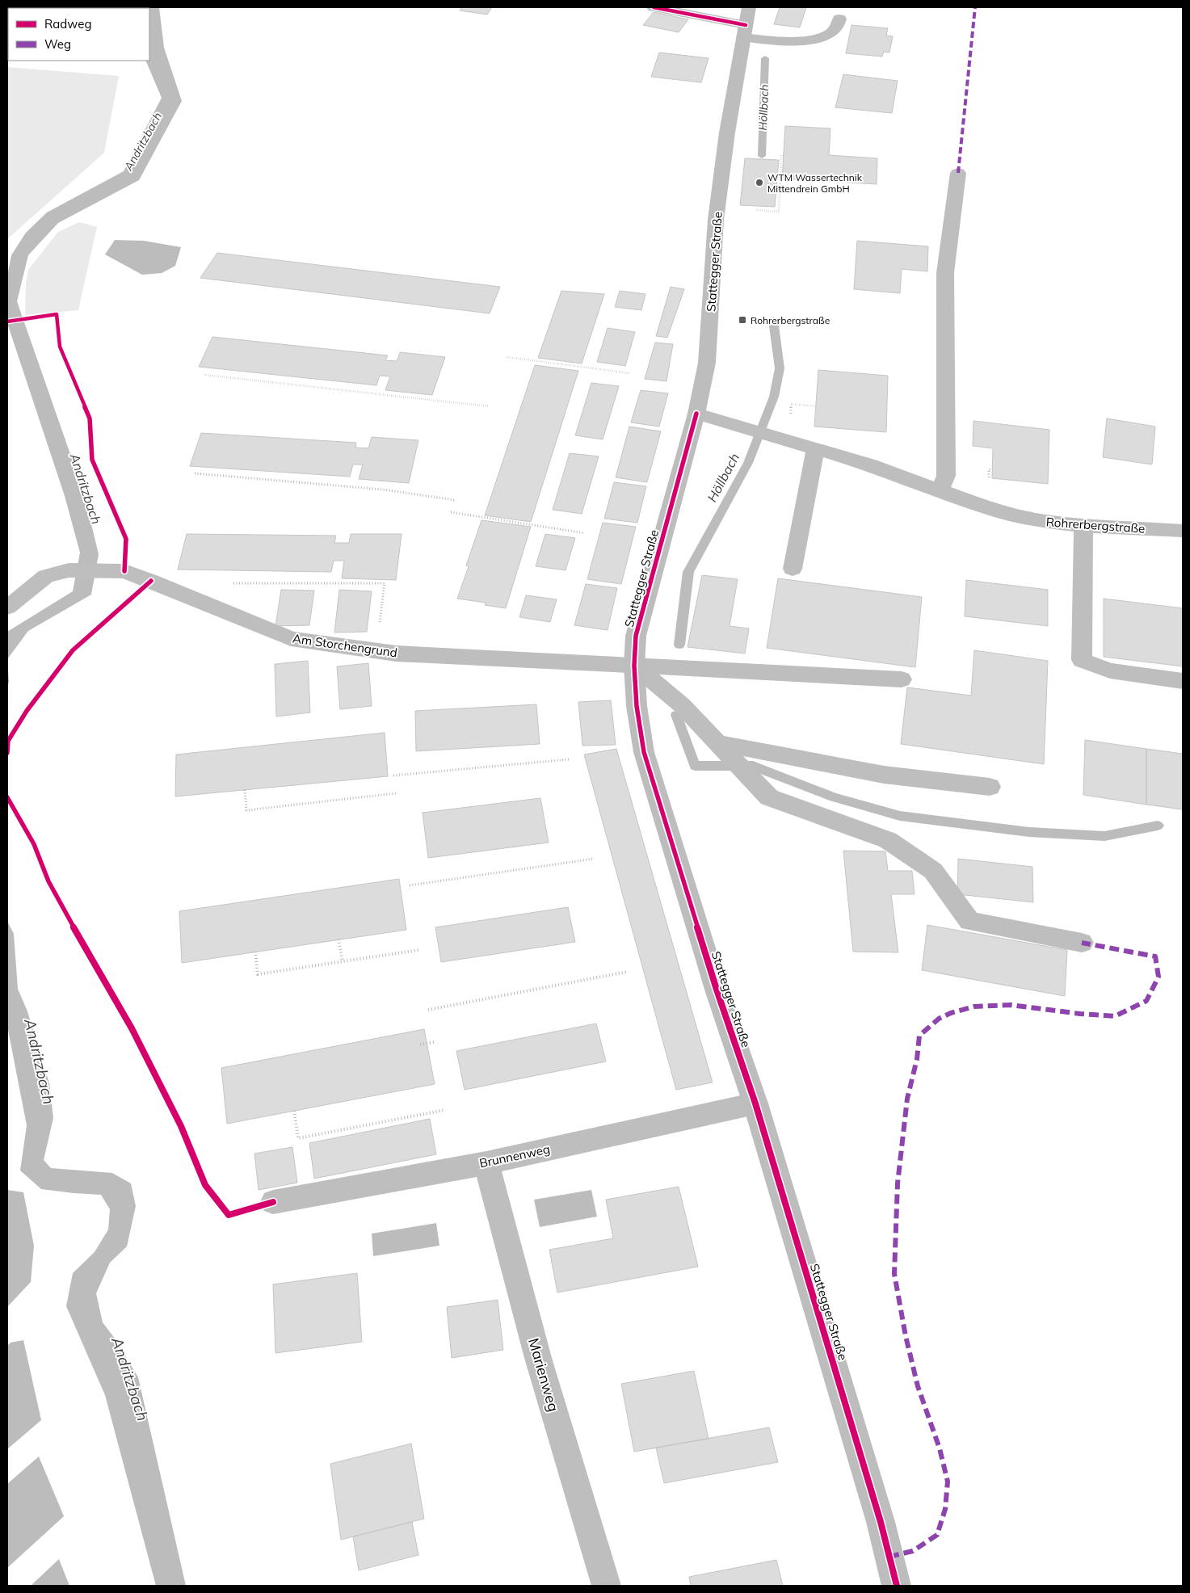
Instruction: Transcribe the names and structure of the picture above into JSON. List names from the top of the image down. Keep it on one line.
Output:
{"streets":{"main road":["Stattegger Straße"],"street":["Rohrerbergstraße","Am Storchengrund","Brunnenweg","Marienweg"]},"crossings":[["Stattegger Straße","Rohrerbergstraße"],["Stattegger Straße","Am Storchengrund"],["Stattegger Straße","Brunnenweg"],["Brunnenweg","Marienweg"]],"water":["Höllbach","Andritzbach"],"places":{"other":["WTM Wassertechnik Mittendrein GmbH"],"transit":["Rohrerbergstraße"]},"legend":["Radweg","Weg"]}
